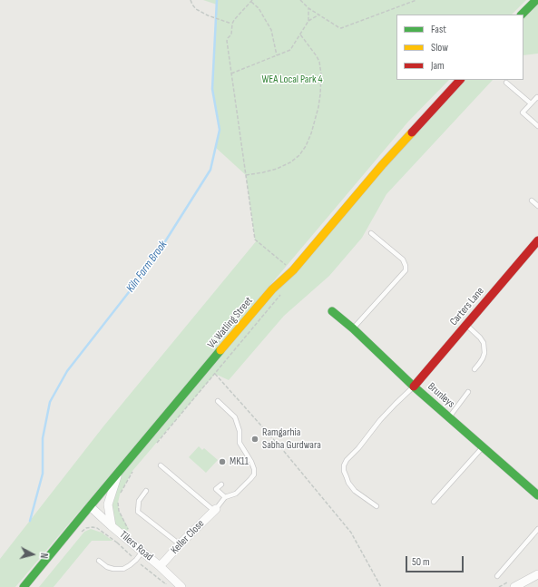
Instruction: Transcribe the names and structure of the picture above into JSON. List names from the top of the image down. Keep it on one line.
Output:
{"streets":{"street":["Carters Lane","V4 Watling Street","Brunleys","Keller Close","Tilers Road"]},"crossings":[["Carters Lane","Brunleys"],["V4 Watling Street","Tilers Road"],["Keller Close","Tilers Road"]],"water":["Kiln Farm Brook"],"parks":["WEA Local Park 4"],"places":["Ramgarhia Sabha Gurdwara","MK11"],"legend":["Fast","Slow","Jam"],"scale_bar":"50 m","north":"right"}
